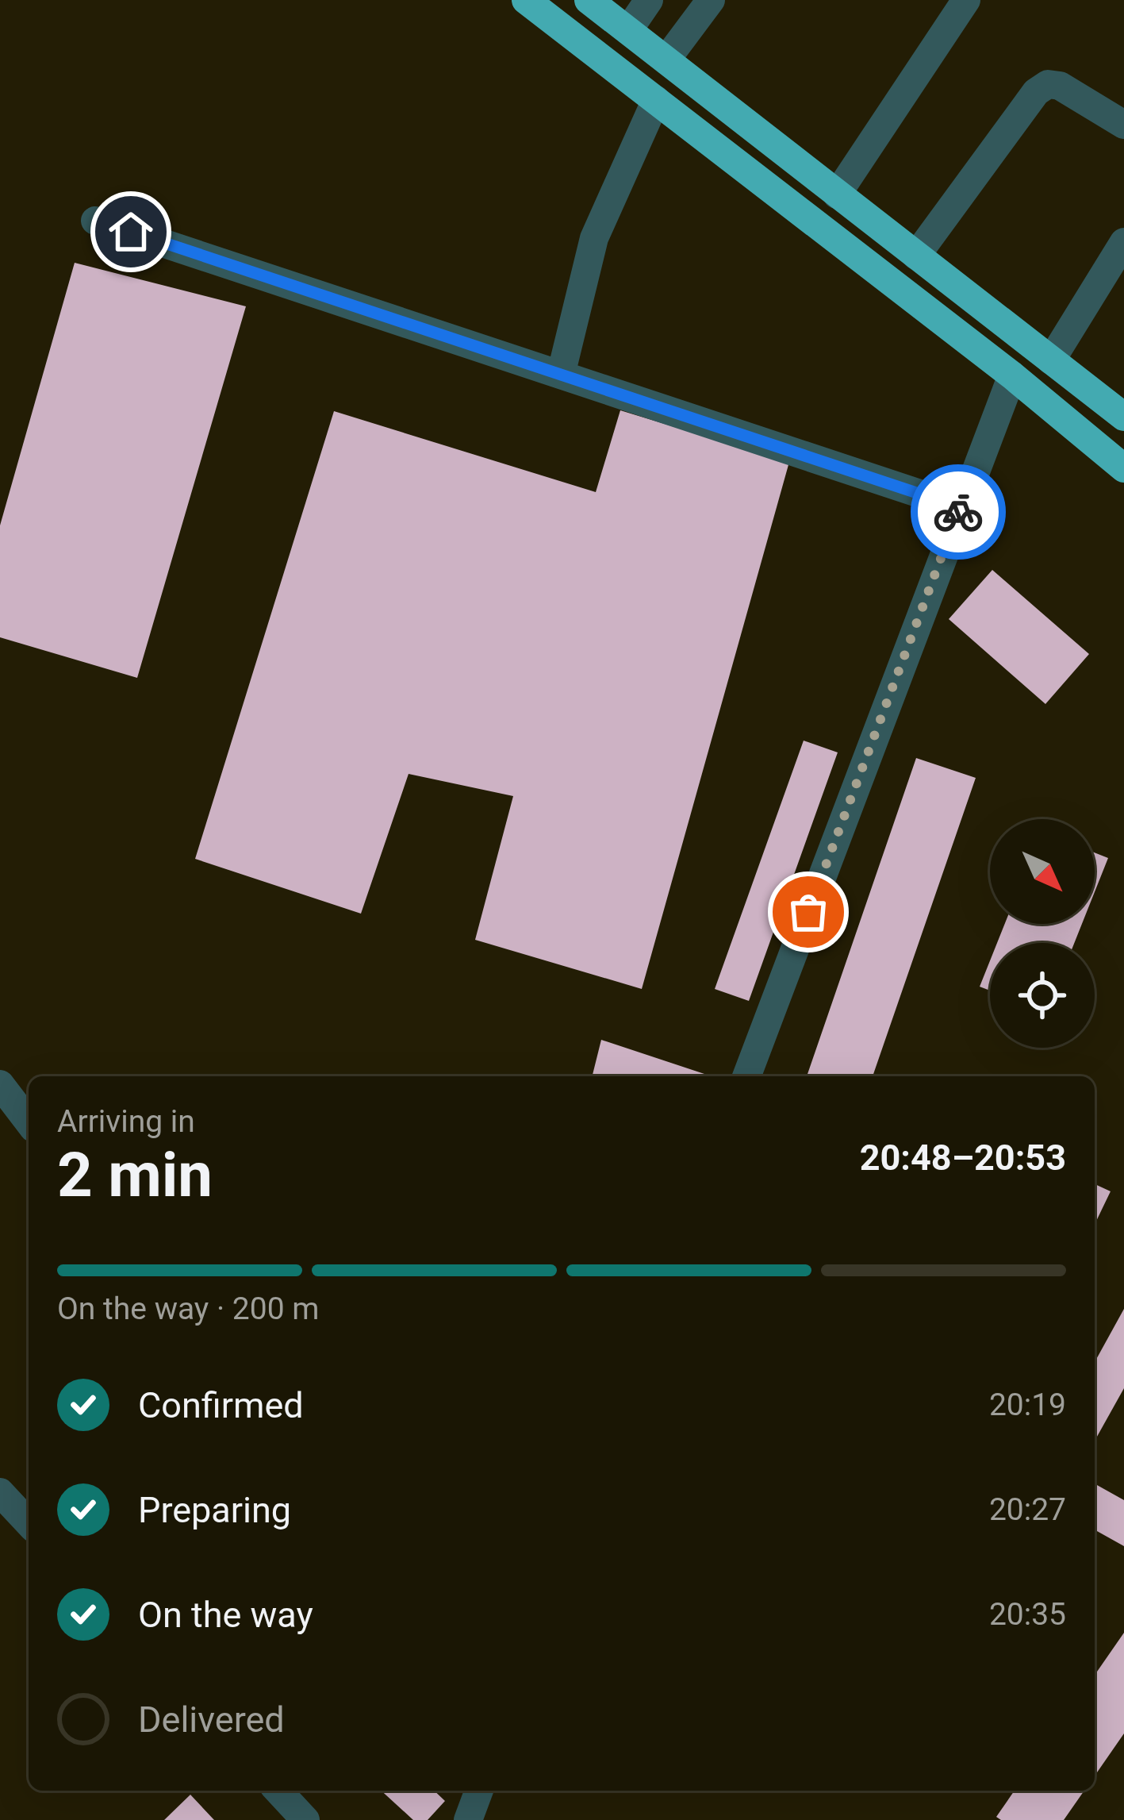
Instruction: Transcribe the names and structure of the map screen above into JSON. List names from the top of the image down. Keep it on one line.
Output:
{"north":"bottom right","page":{"heading":["2 min","Arriving in","20:48–20:53"],"bar":"On the way · 200 m","list":[["Confirmed","20:19"],["Preparing","20:27"],["On the way","20:35"],"Delivered"]}}
